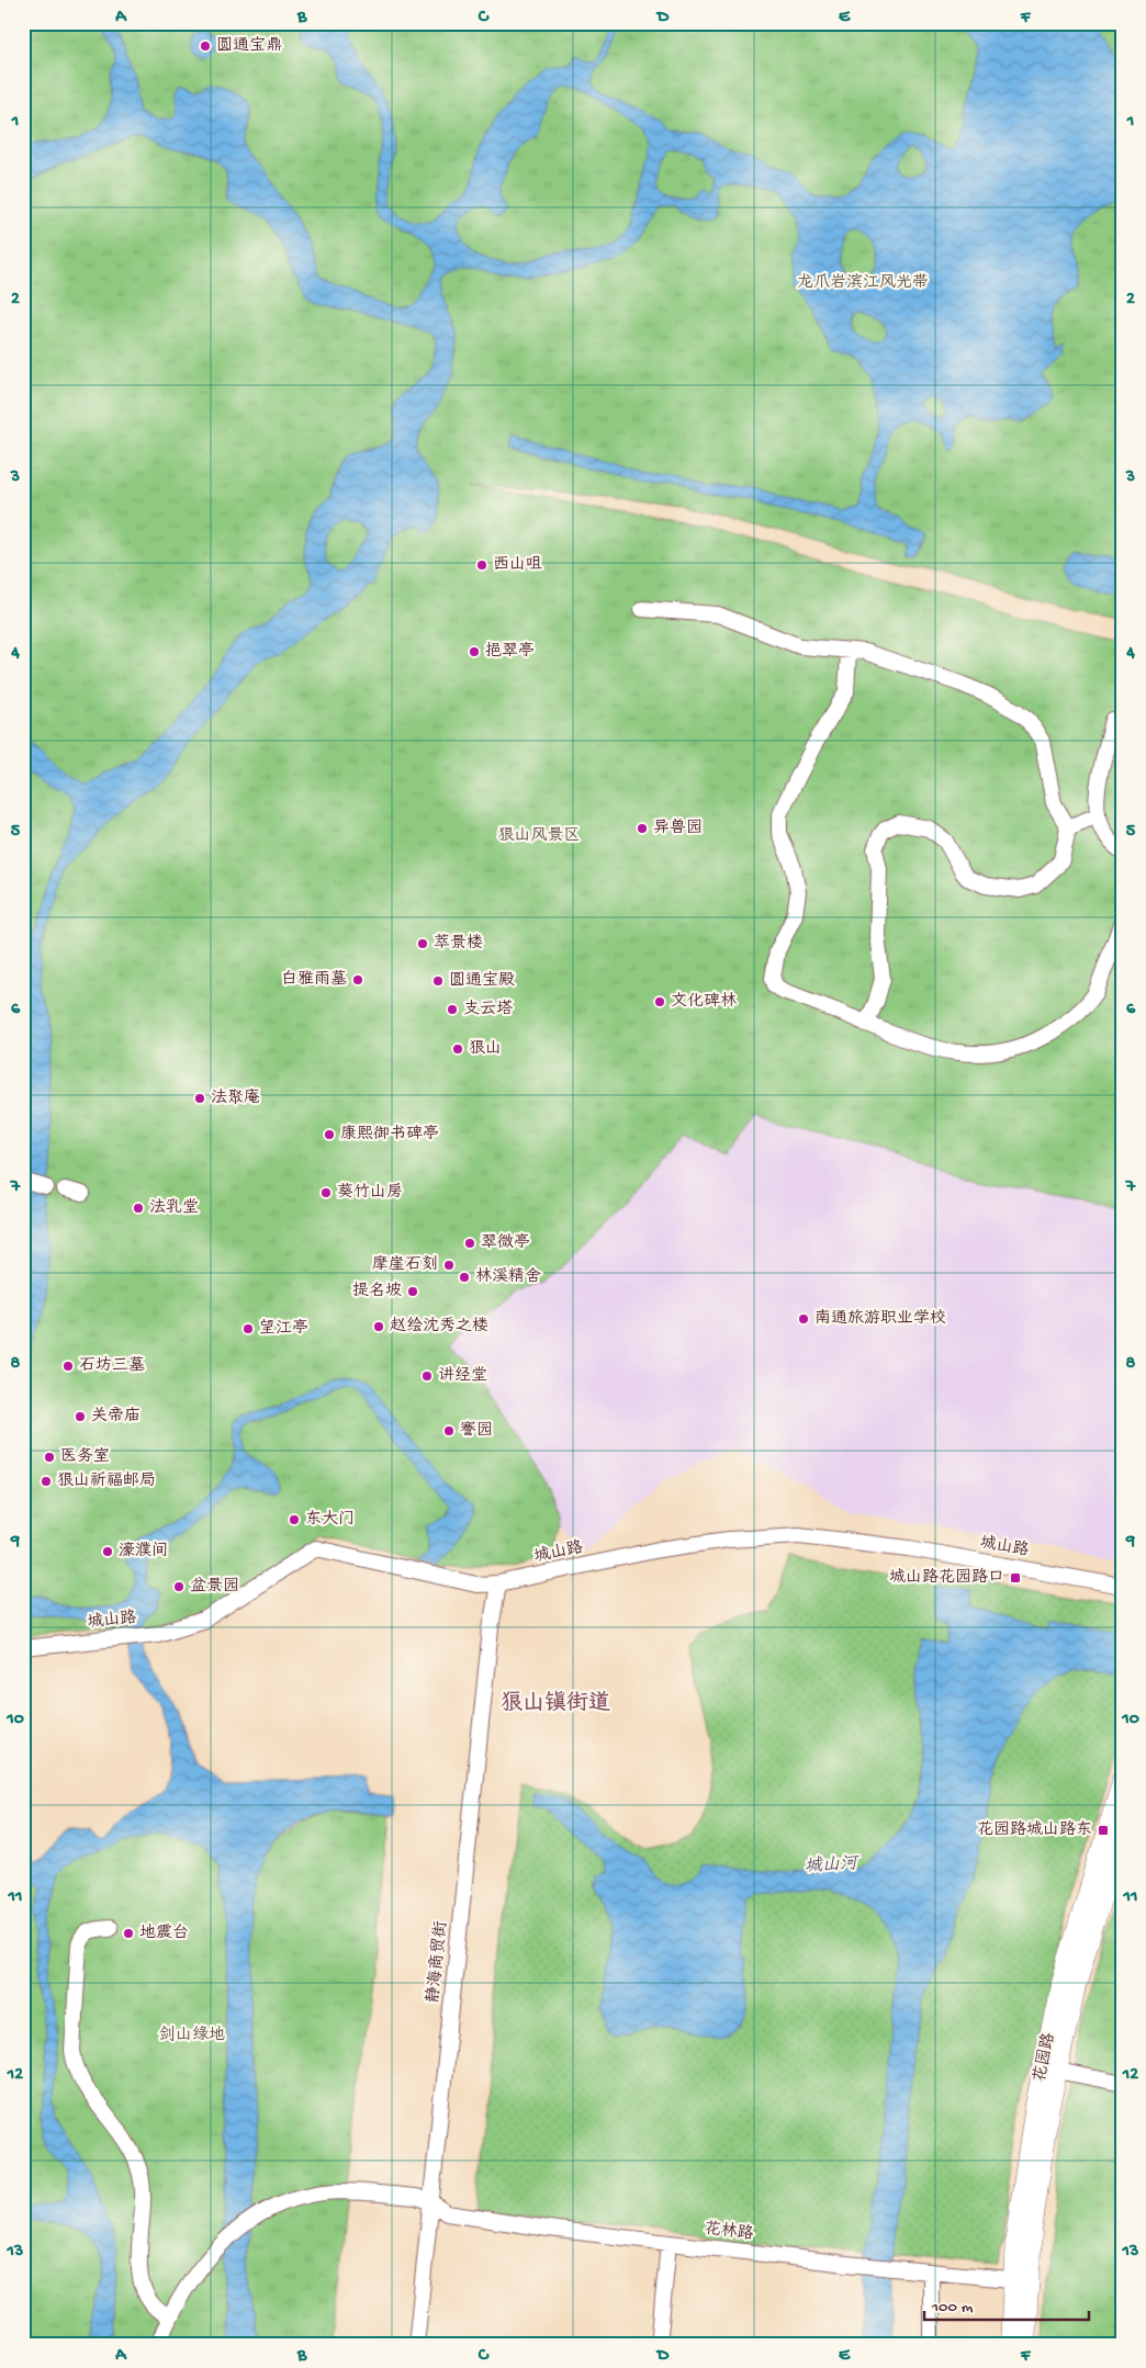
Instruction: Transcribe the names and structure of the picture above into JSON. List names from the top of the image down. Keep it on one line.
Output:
{"streets":{"main road":["花园路"],"street":["城山路","静海商贸街","花林路"]},"crossings":[["城山路","静海商贸街"],["静海商贸街","花林路"],["花园路","花林路"]],"districts":["狼山镇街道"],"water":["城山河"],"parks":["龙爪岩滨江风光带","狼山风景区","剑山绿地"],"places":{"other":["圆通宝鼎","西山咀","挹翠亭","异兽园","萃景楼","白雅雨墓","圆通宝殿","文化碑林","支云塔","狼山","法聚庵","康熙御书碑亭","葵竹山房","法乳堂","翠微亭","摩崖石刻","林溪精舍","提名坡","南通旅游职业学校","赵绘沈秀之楼","望江亭","石坊三墓","讲经堂","关帝庙","謇园","医务室","狼山祈福邮局","东大门","濠濮间","盆景园","地震台"],"transit":["城山路花园路口","花园路城山路东"]},"scale_bar":"100 m","grid":{"columns":["A","B","C","D","E","F"],"rows":["1","2","3","4","5","6","7","8","9","10","11","12","13"]}}
